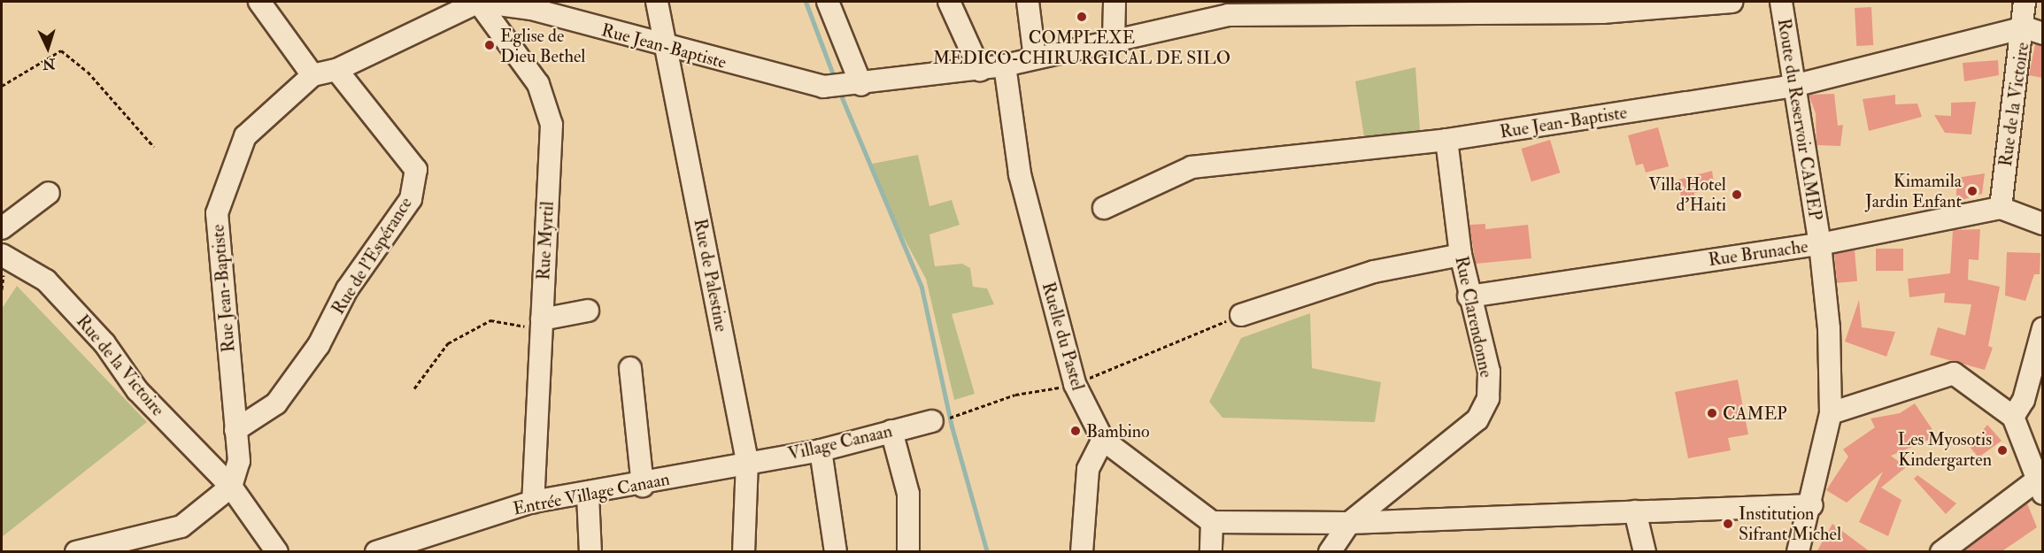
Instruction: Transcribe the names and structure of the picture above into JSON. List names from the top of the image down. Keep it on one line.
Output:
{"streets":{"street":["Rue Jean-Baptiste","Rue de la Victoire","Route du Reservoir CAMEP","Rue Myrtil","Rue Brunache","Rue de l'Espérance","Rue de Palestine","Rue Clarendonne","Ruelle du Pastel","Village Canaan","Entrée Village Canaan"]},"crossings":[["Rue Jean-Baptiste","Rue de la Victoire"],["Rue Jean-Baptiste","Route du Reservoir CAMEP"],["Rue Jean-Baptiste","Rue Myrtil"],["Rue Jean-Baptiste","Rue de l'Espérance"],["Rue Jean-Baptiste","Rue de Palestine"],["Rue Jean-Baptiste","Rue Clarendonne"],["Rue Jean-Baptiste","Ruelle du Pastel"],["Rue de la Victoire","Rue Brunache"],["Route du Reservoir CAMEP","Rue Brunache"],["Rue Myrtil","Entrée Village Canaan"],["Rue Brunache","Rue Clarendonne"],["Rue de Palestine","Village Canaan"],["Rue de Palestine","Entrée Village Canaan"],["Village Canaan","Entrée Village Canaan"]],"places":["COMPLEXE MEDICO-CHIRURGICAL DE SILO","Eglise de Dieu Bethel","Kimamila Jardin Enfant","Villa Hotel d'Haiti","CAMEP","Bambino","Les Myosotis Kindergarten","Institution Sifrant Michel"],"north":"bottom"}
